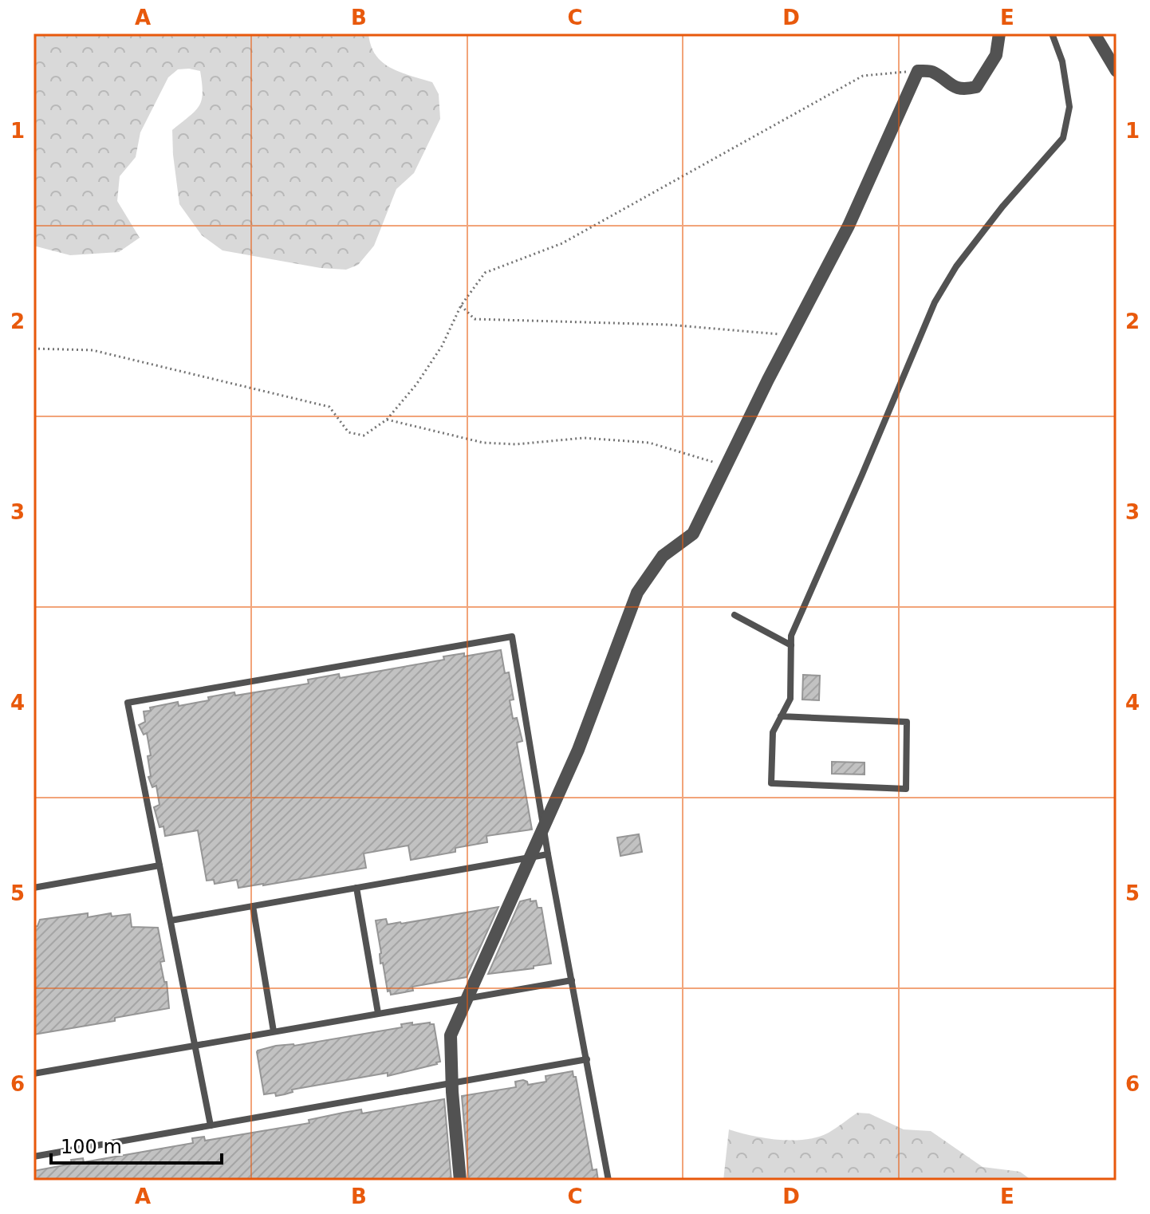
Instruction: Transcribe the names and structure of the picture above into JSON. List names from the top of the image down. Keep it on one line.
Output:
{"scale_bar":"100 m","grid":{"columns":["A","B","C","D","E"],"rows":["1","2","3","4","5","6"]}}
